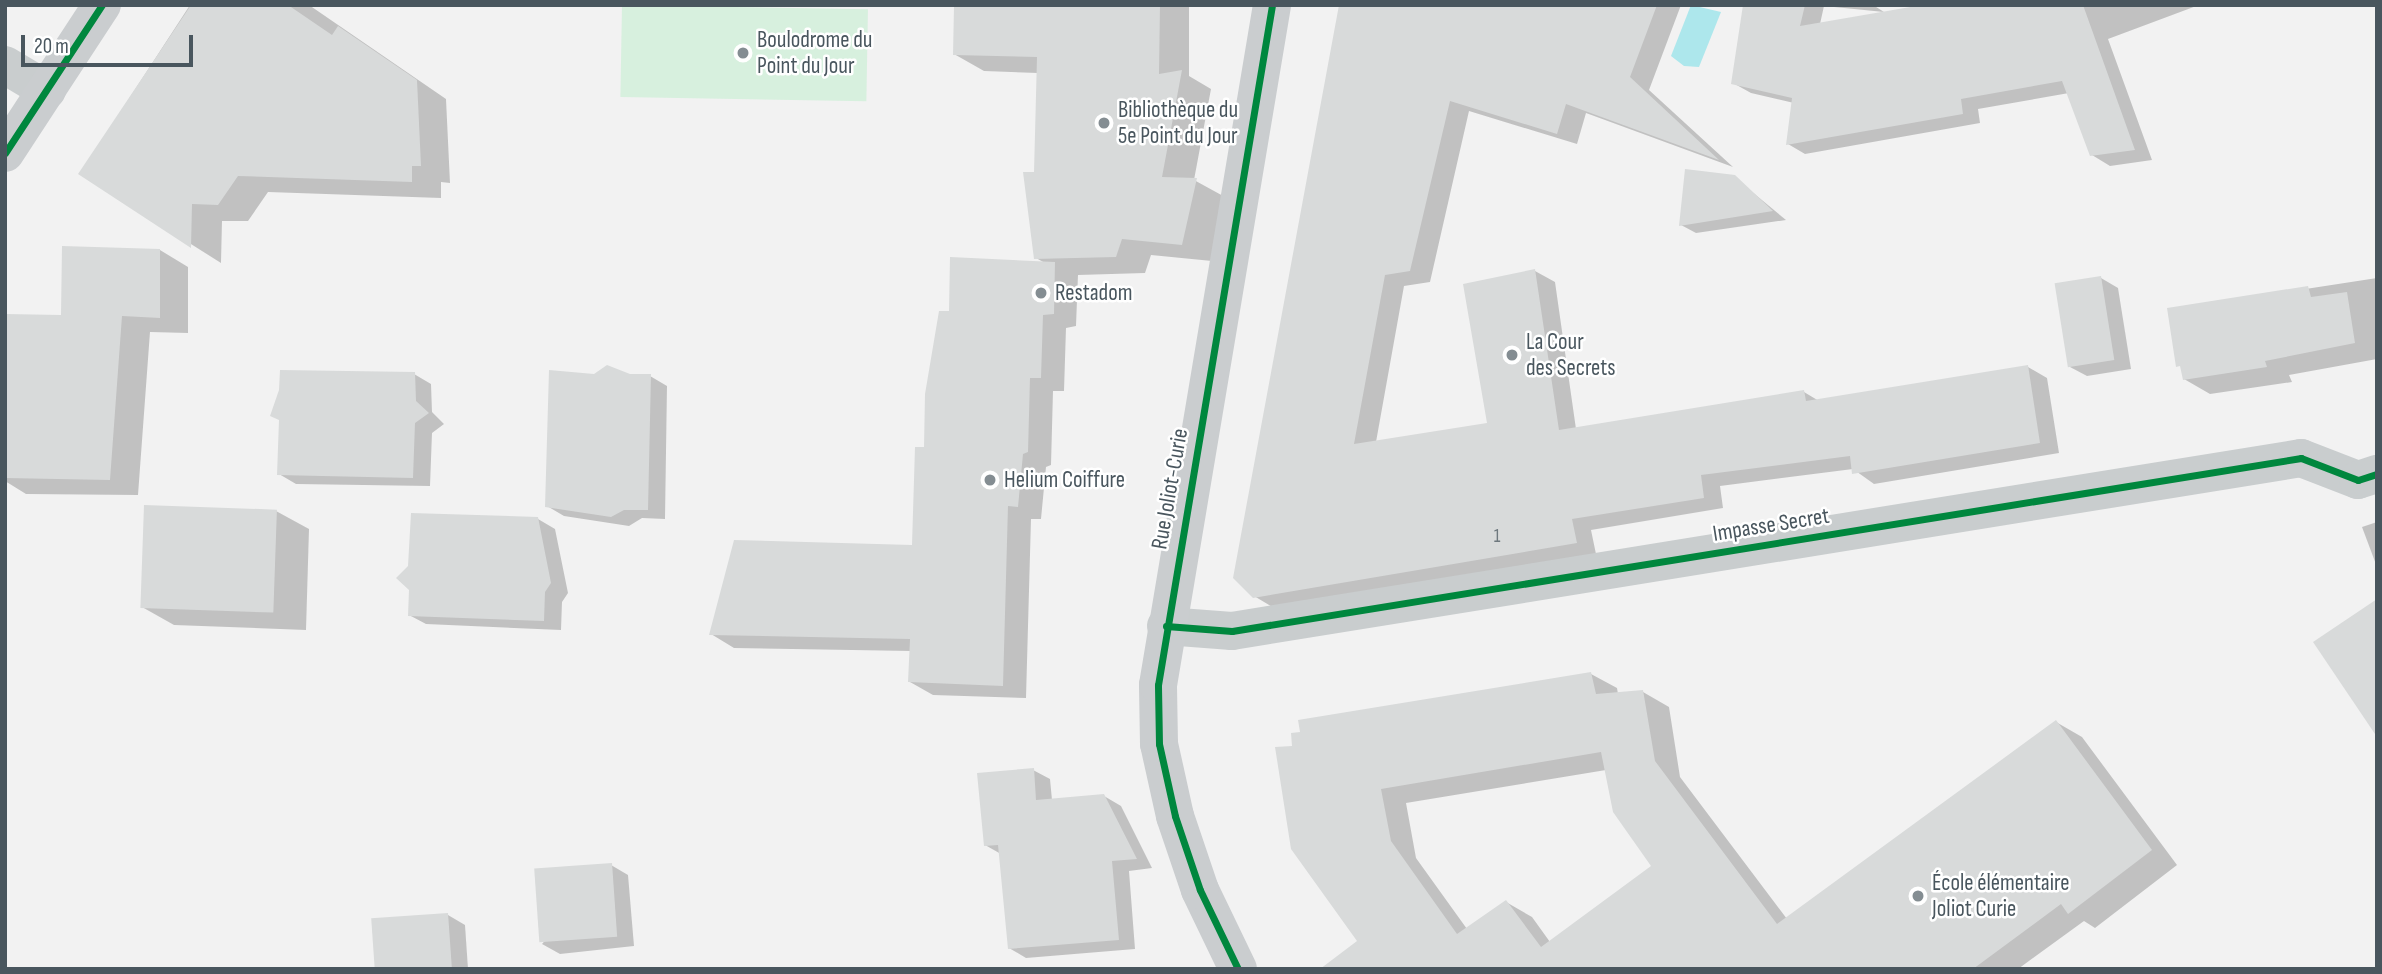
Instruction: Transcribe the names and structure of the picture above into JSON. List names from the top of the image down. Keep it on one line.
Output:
{"streets":{"main road":["Rue Joliot-Curie"],"street":["Impasse Secret"]},"crossings":[["Rue Joliot-Curie","Impasse Secret"]],"places":["Boulodrome du Point du Jour","Bibliothèque du 5e Point du Jour","Restadom","La Cour des Secrets","Helium Coiffure","École élémentaire Joliot Curie"],"house_numbers":["1"],"scale_bar":"20 m"}
